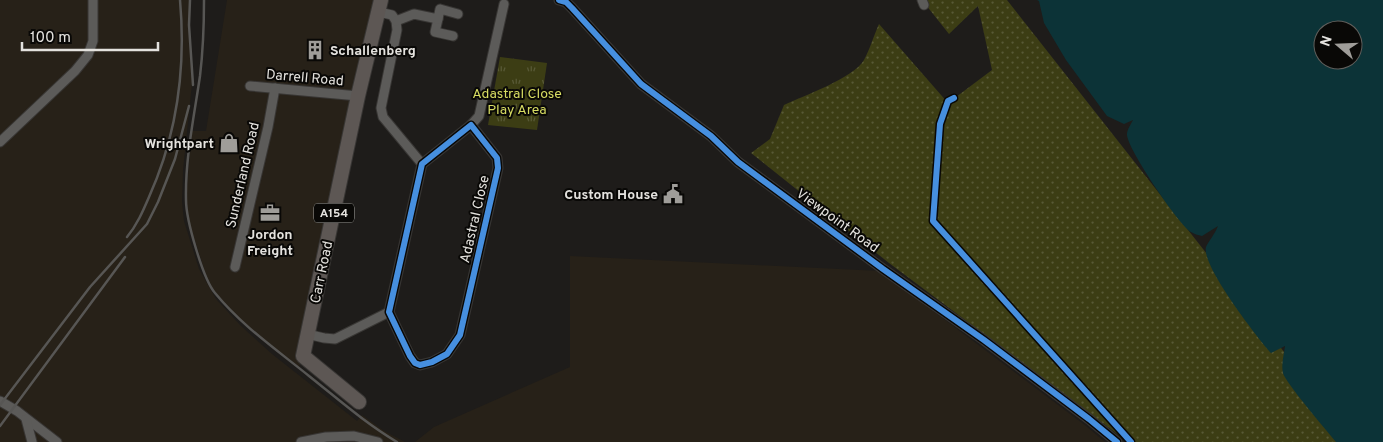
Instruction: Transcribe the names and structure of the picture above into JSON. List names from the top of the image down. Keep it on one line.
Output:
{"streets":{"main road":["A154","Carr Road"],"street":["Darrell Road","Sunderland Road","Adastral Close","Viewpoint Road"]},"crossings":[["Darrell Road","Sunderland Road"],["Darrell Road","Carr Road"]],"parks":["Adastral Close Play Area"],"places":{"building":["Schallenberg"],"shop":["Wrightpart"],"public building":["Custom House"],"office":["Jordon Freight"]},"scale_bar":"100 m","north":"left"}
